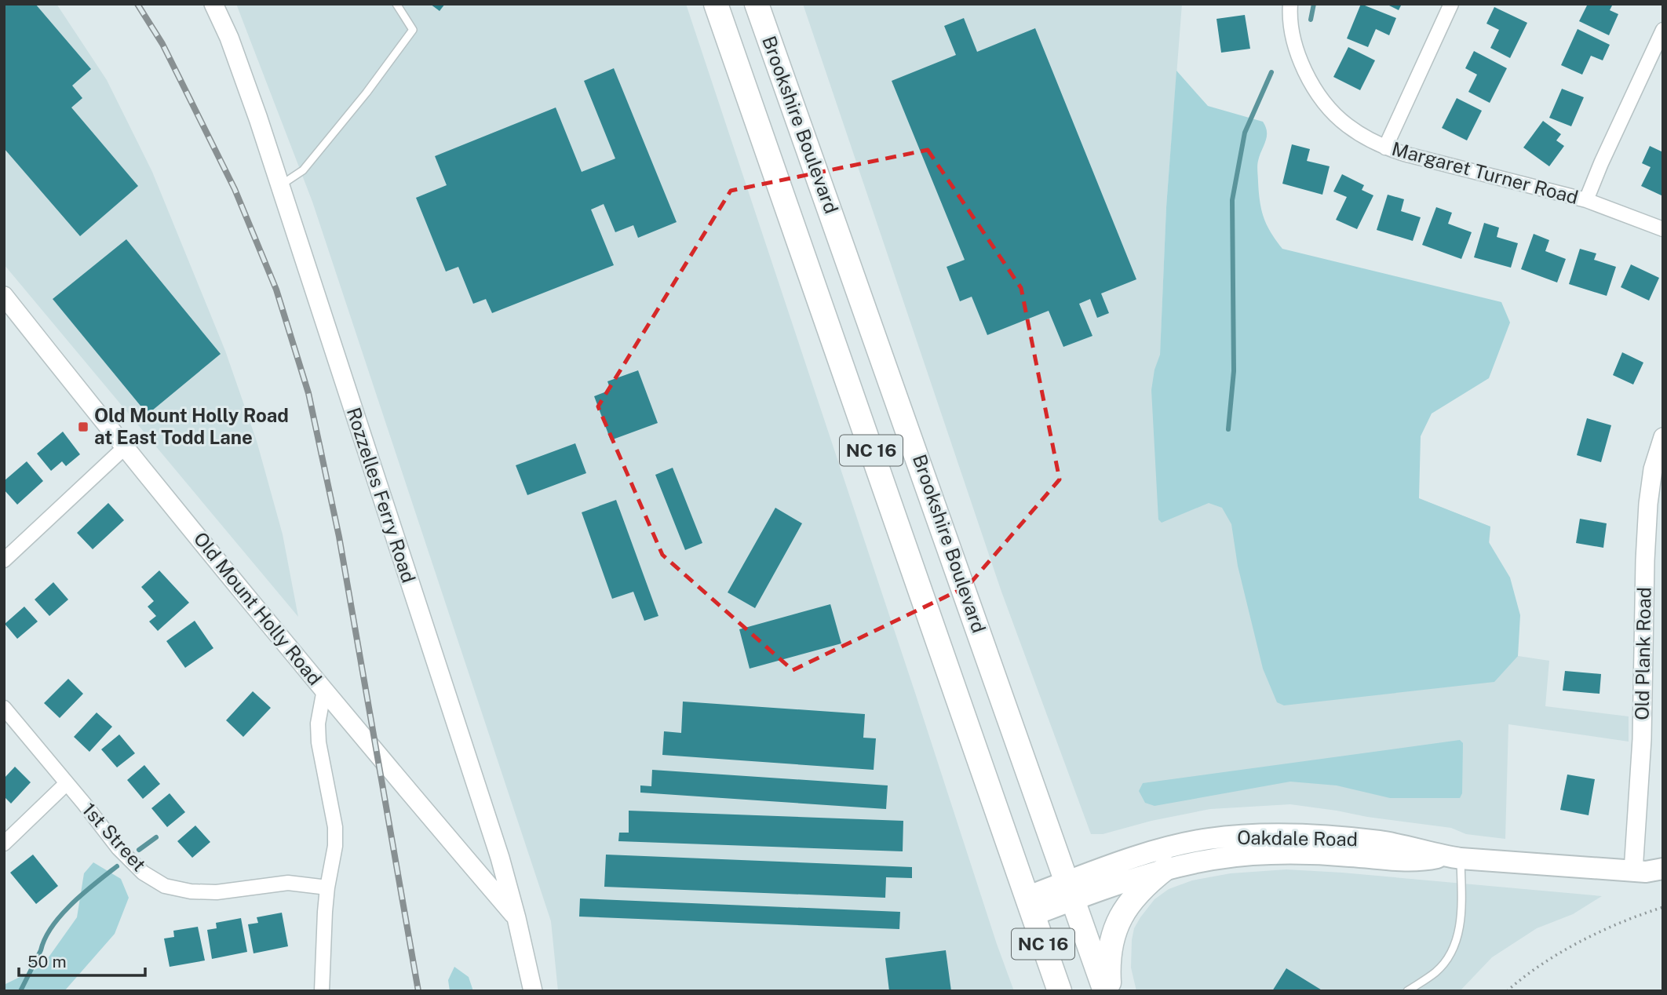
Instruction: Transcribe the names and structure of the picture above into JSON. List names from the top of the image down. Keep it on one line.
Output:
{"streets":{"highway":["Brookshire Boulevard","NC 16"],"main road":["Oakdale Road"],"street":["Margaret Turner Road","Rozzelles Ferry Road","Old Mount Holly Road","Old Plank Road","1st Street"]},"crossings":[["Brookshire Boulevard","Oakdale Road"],["Rozzelles Ferry Road","Old Mount Holly Road"],["Old Plank Road","Oakdale Road"]],"places":{"transit":["Old Mount Holly Road at East Todd Lane"]},"scale_bar":"50 m"}
